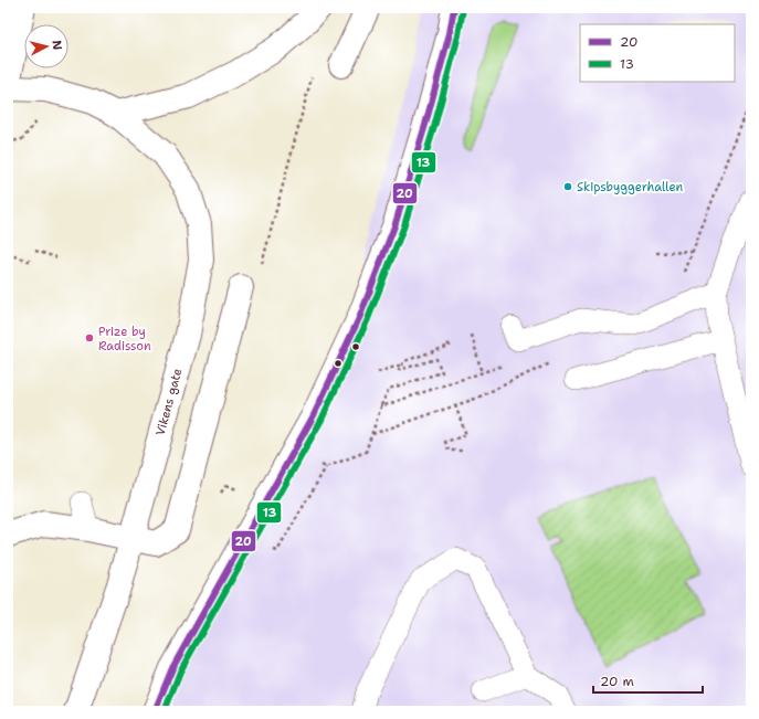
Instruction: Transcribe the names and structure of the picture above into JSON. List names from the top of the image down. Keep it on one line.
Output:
{"streets":{"street":["Vikens gate"]},"places":["Skipsbyggerhallen","Prize by Radisson"],"lines":["transit line 20","transit line 13"],"legend":["20","13"],"scale_bar":"20 m","north":"right"}
